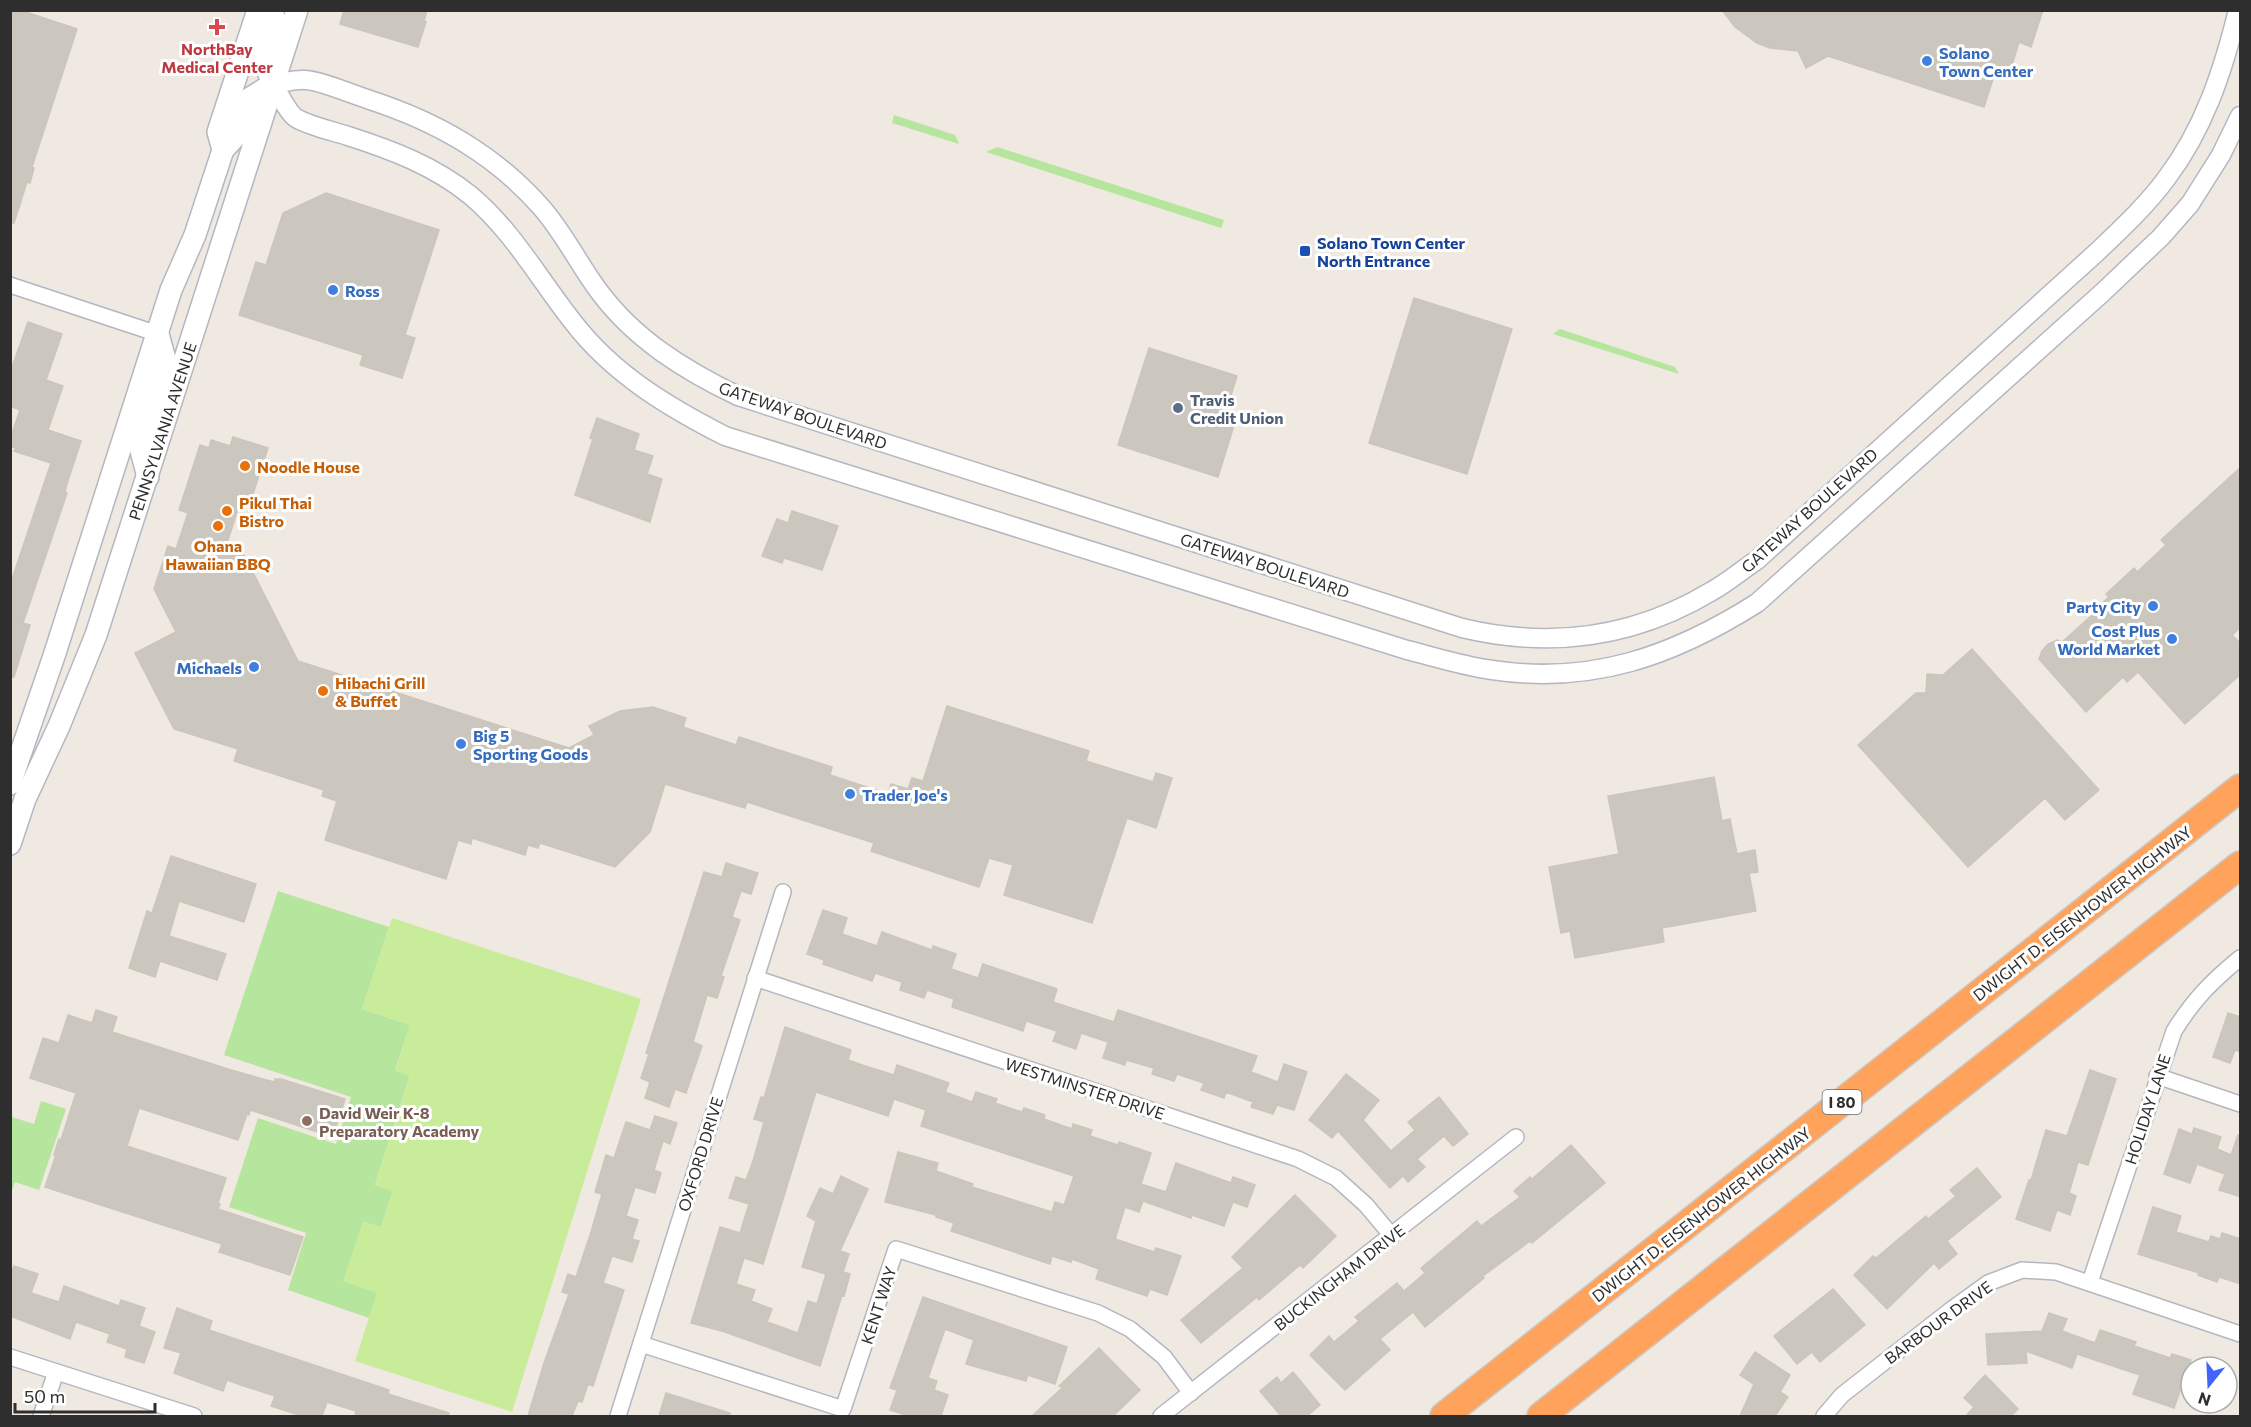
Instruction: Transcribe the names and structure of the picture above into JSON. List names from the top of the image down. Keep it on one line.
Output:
{"streets":{"highway":["DWIGHT D. EISENHOWER HIGHWAY","I 80"],"main road":["PENNSYLVANIA AVENUE"],"street":["GATEWAY BOULEVARD","WESTMINSTER DRIVE","HOLIDAY LANE","OXFORD DRIVE","BUCKINGHAM DRIVE","KENT WAY","BARBOUR DRIVE"]},"crossings":[["GATEWAY BOULEVARD","PENNSYLVANIA AVENUE"],["WESTMINSTER DRIVE","OXFORD DRIVE"],["WESTMINSTER DRIVE","BUCKINGHAM DRIVE"],["HOLIDAY LANE","BARBOUR DRIVE"],["OXFORD DRIVE","KENT WAY"],["BUCKINGHAM DRIVE","KENT WAY"]],"places":{"health":["NorthBay Medical Center"],"other":["Solano Town Center","Ross","Travis Credit Union","Noodle House","Pikul Thai Bistro","Ohana Hawaiian BBQ","Party City","Cost Plus World Market","Michaels","Hibachi Grill & Buffet","Big 5 Sporting Goods","Trader Joe's","David Weir K-8 Preparatory Academy"],"transit":["Solano Town Center North Entrance"]},"scale_bar":"50 m","north":"bottom"}
